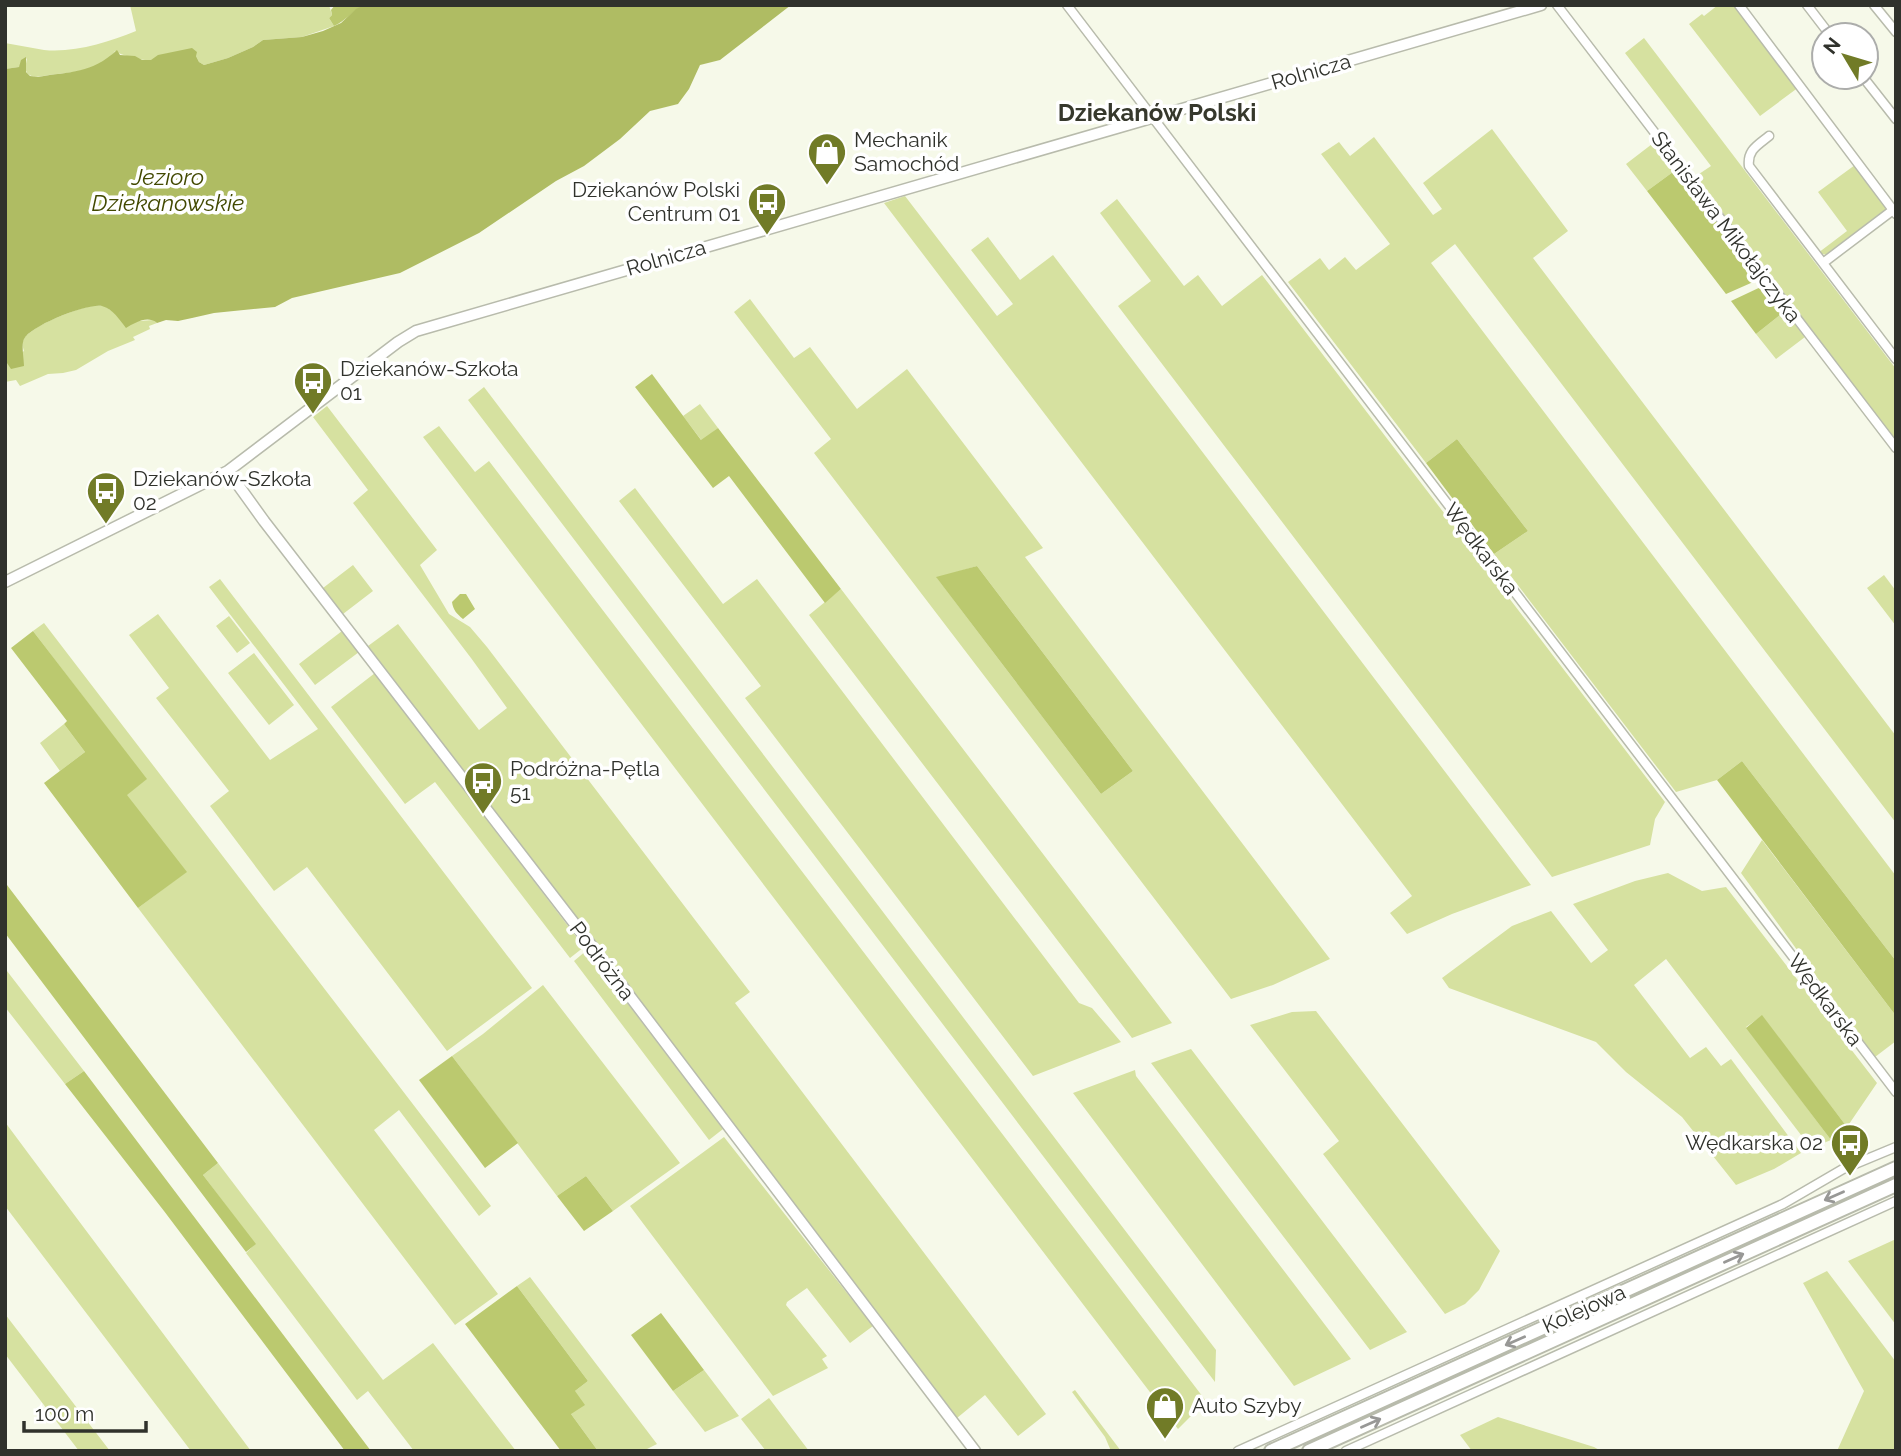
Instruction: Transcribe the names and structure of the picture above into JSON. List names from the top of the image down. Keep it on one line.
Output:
{"streets":{"highway":["Kolejowa"],"street":["Rolnicza","Stanisława Mikołajczyka","Wędkarska","Podróżna"]},"crossings":[["Rolnicza","Wędkarska"],["Rolnicza","Podróżna"]],"districts":["Dziekanów Polski"],"water":["Jezioro Dziekanowskie"],"places":{"shop":["Mechanik Samochód","Auto Szyby"],"bus stop":["Dziekanów Polski Centrum 01","Dziekanów-Szkoła 01","Dziekanów-Szkoła 02","Podróżna-Pętla 51","Wędkarska 02"]},"scale_bar":"100 m","north":"top left"}
